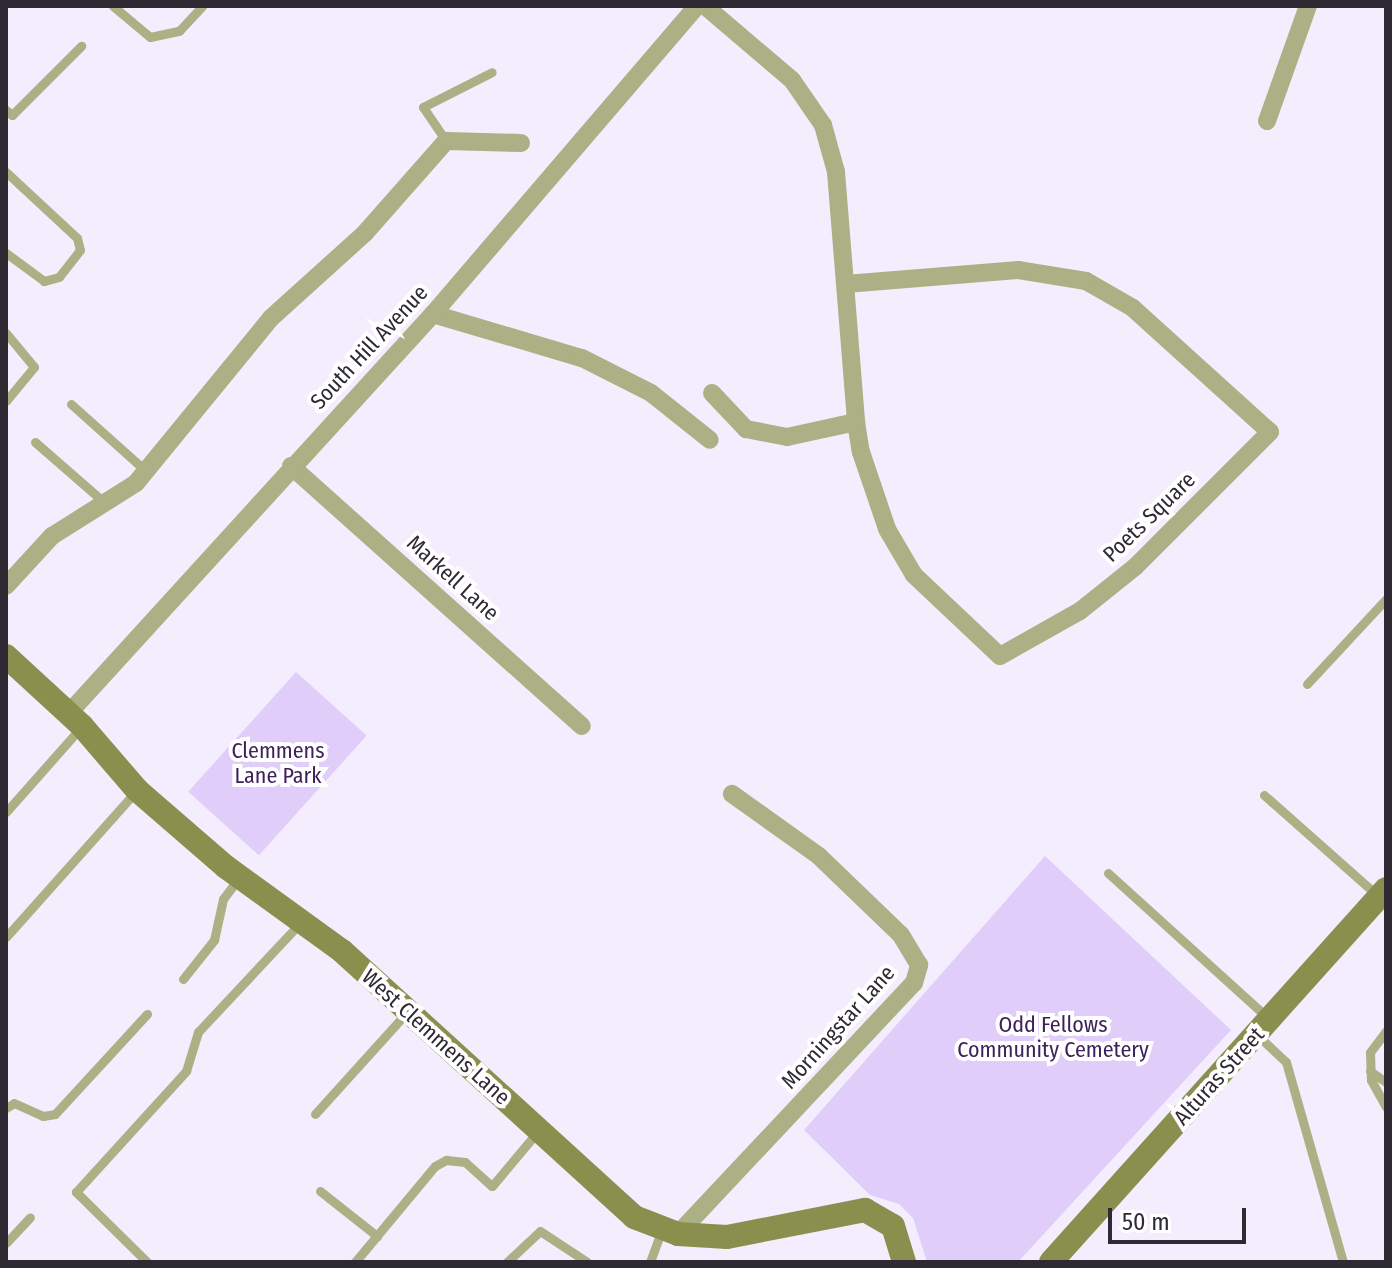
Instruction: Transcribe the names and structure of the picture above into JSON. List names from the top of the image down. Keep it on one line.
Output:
{"streets":{"street":["South Hill Avenue","Poets Square","Markell Lane","Morningstar Lane","West Clemmens Lane","Alturas Street"]},"crossings":[["South Hill Avenue","Markell Lane"],["South Hill Avenue","West Clemmens Lane"],["Morningstar Lane","West Clemmens Lane"]],"parks":["Clemmens Lane Park","Odd Fellows Community Cemetery"],"scale_bar":"50 m"}
